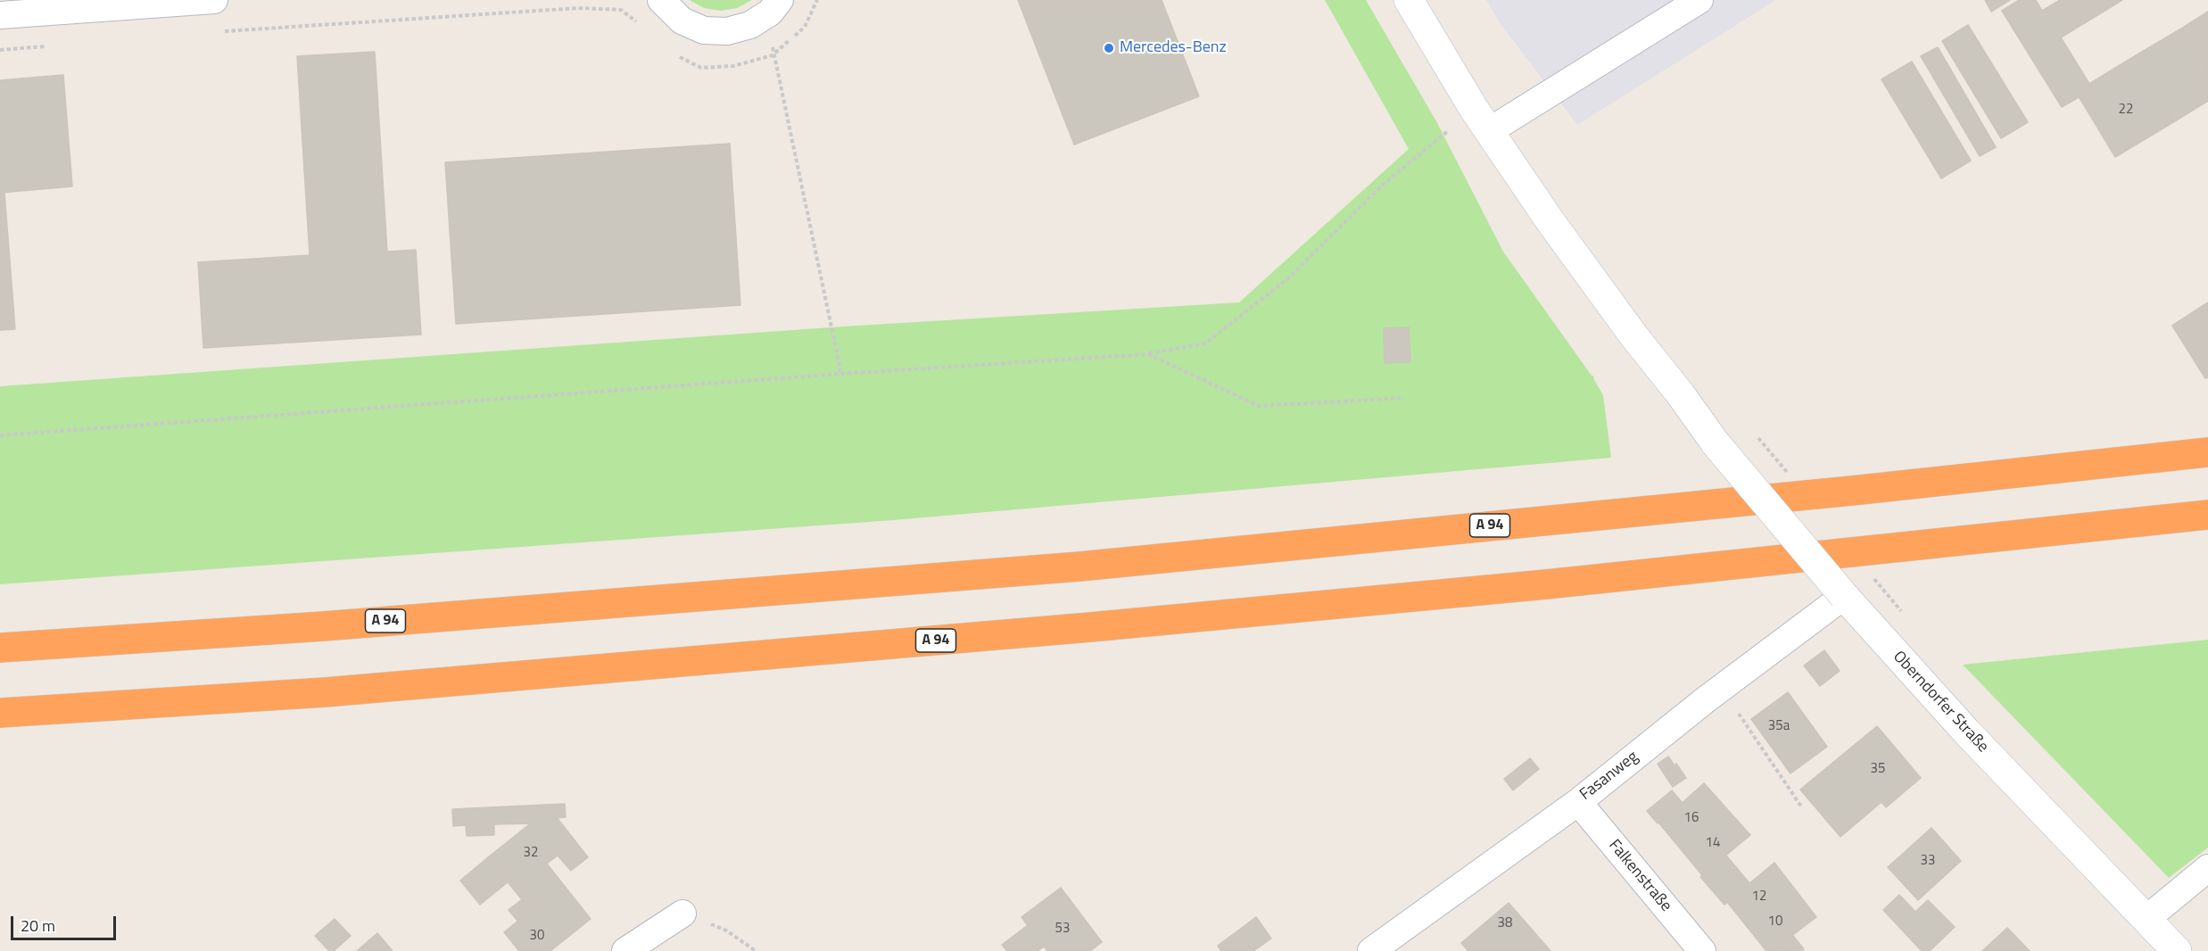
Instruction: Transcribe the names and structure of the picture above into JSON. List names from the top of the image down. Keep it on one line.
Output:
{"streets":{"highway":["A 94"],"main road":["Oberndorfer Straße"],"street":["Fasanweg","Falkenstraße"]},"crossings":[["Oberndorfer Straße","Fasanweg"],["Fasanweg","Falkenstraße"]],"places":["Mercedes-Benz"],"house_numbers":["22","35a","35","16","14","32","33","12","10","38","53","30"],"scale_bar":"20 m"}
